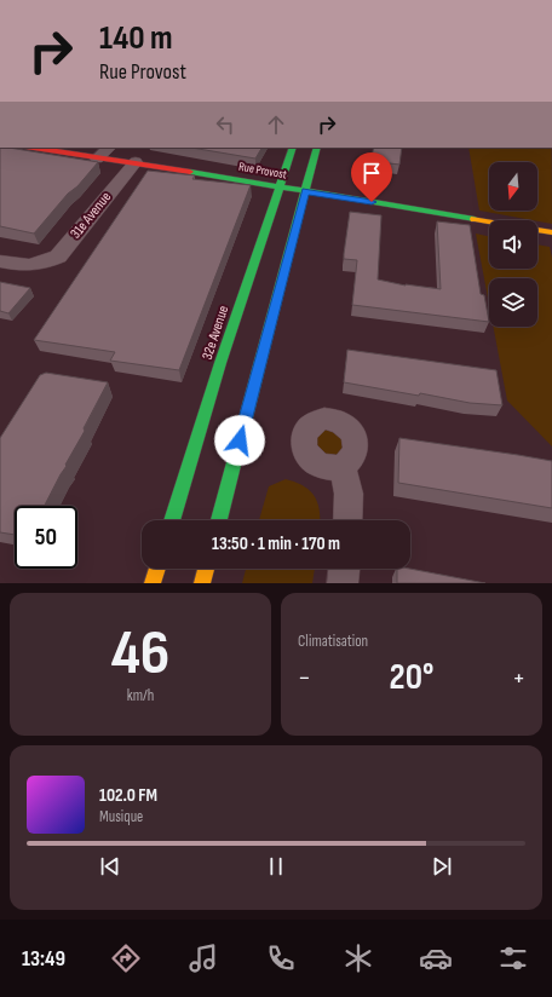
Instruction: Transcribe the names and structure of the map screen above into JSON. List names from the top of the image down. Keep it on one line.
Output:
{"streets":{"main road":["Rue Provost","32e Avenue"],"street":["31e Avenue"]},"crossings":[["Rue Provost","31e Avenue"],["Rue Provost","32e Avenue"]],"north":"bottom","page":{"turn":["140 m","Rue Provost"],"limit":"50","trip":"13:50 · 1 min · 170 m","tile":[["46","km/h"],"Climatisation"],"heat":["−","20°","+"],"song":["102.0 FM","Musique"],"tabs":"13:49"}}
